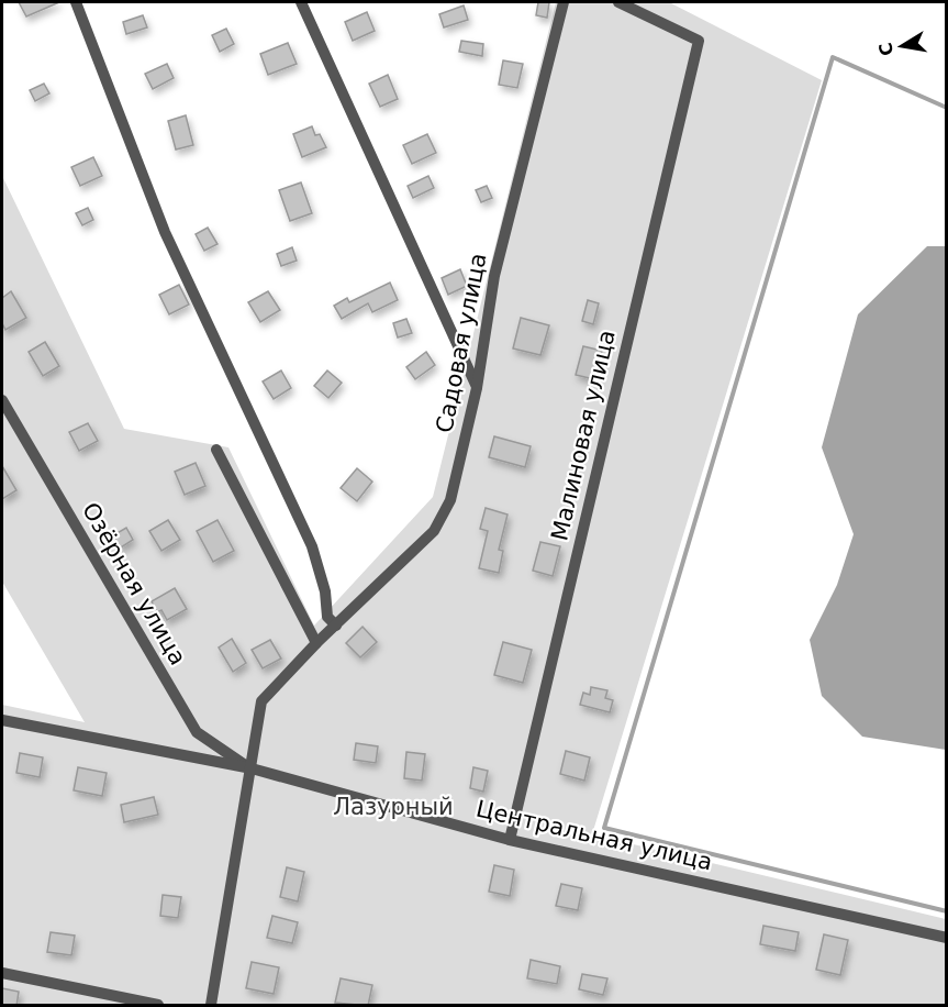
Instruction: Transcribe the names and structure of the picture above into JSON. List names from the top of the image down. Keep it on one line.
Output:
{"streets":{"street":["Садовая улица","Малиновая улица","Озёрная улица","Центральная улица"]},"crossings":[["Садовая улица","Озёрная улица"],["Садовая улица","Центральная улица"],["Малиновая улица","Центральная улица"],["Озёрная улица","Центральная улица"]],"parks":["Лазурный"],"north":"left"}
